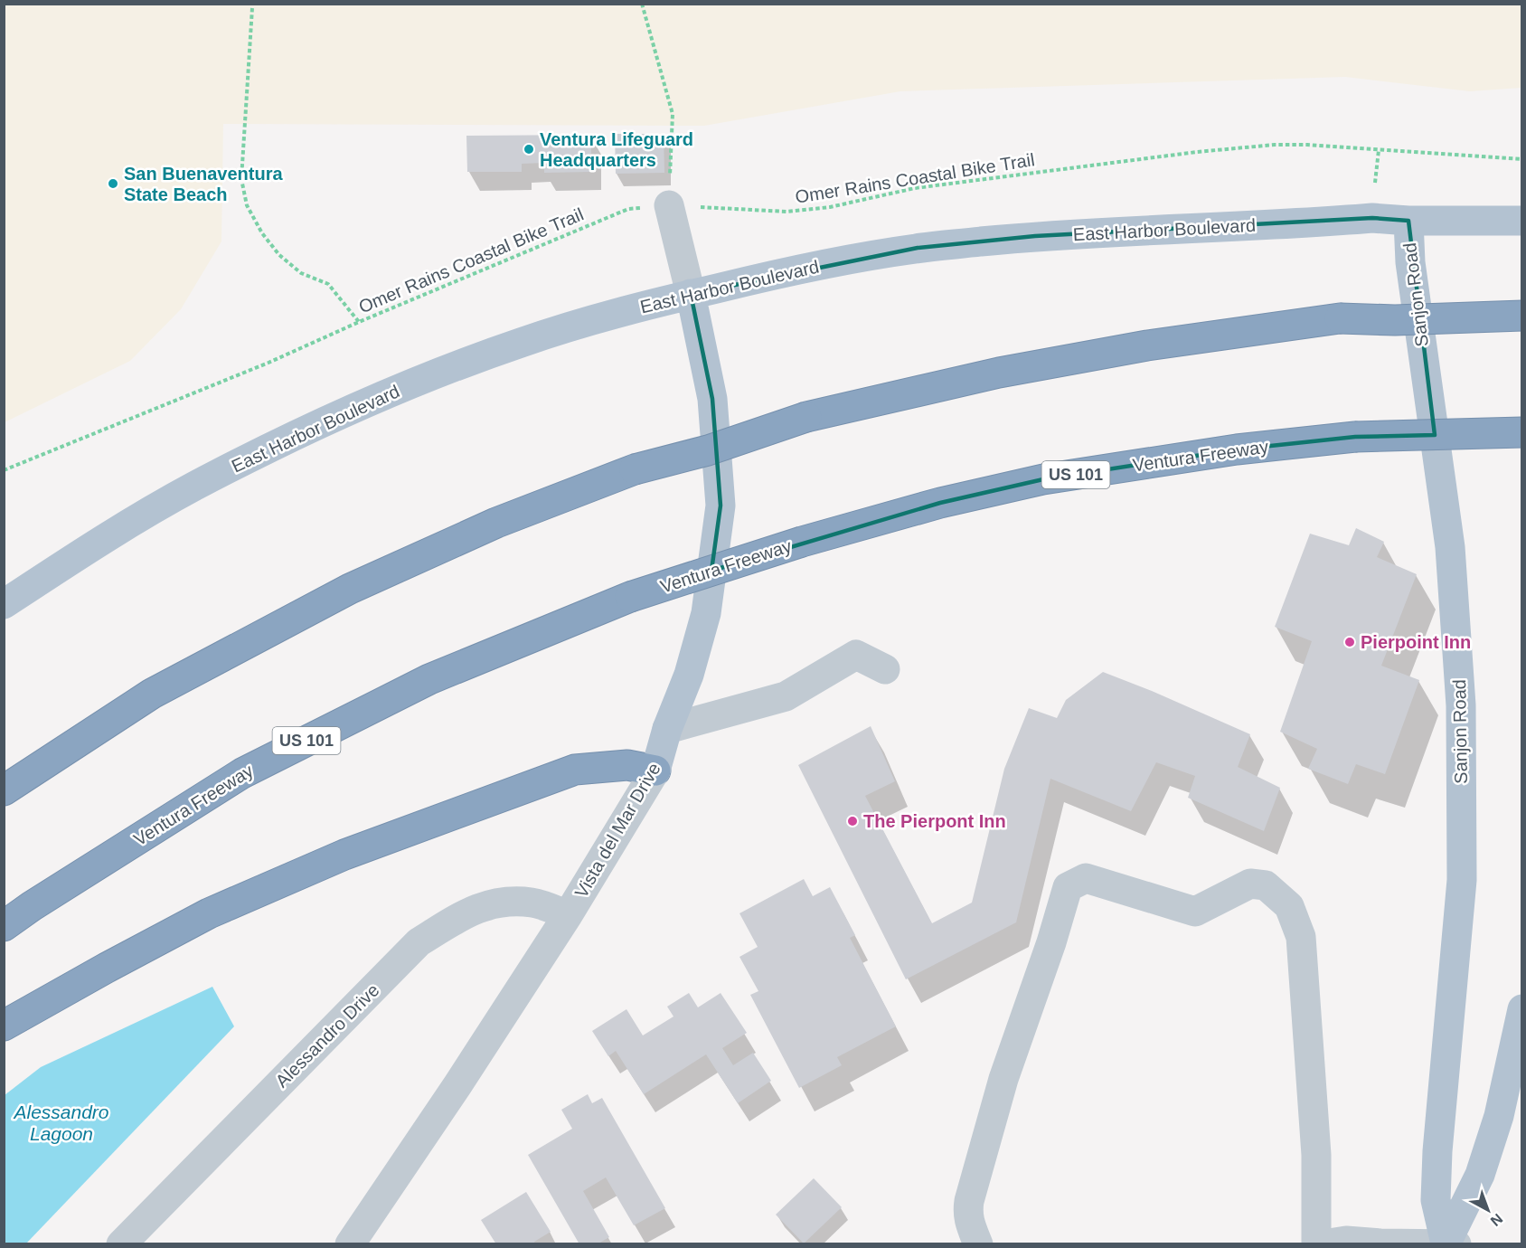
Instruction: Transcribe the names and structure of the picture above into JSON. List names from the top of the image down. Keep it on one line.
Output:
{"streets":{"highway":["Ventura Freeway","US 101"],"main road":["East Harbor Boulevard","Sanjon Road","Vista del Mar Drive"],"street":["Alessandro Drive"],"path":["Omer Rains Coastal Bike Trail"]},"crossings":[["East Harbor Boulevard","Sanjon Road"],["East Harbor Boulevard","Vista del Mar Drive"],["Vista del Mar Drive","Alessandro Drive"]],"water":["Alessandro Lagoon"],"places":["Ventura Lifeguard Headquarters","San Buenaventura State Beach","Pierpoint Inn","The Pierpont Inn"],"north":"bottom right"}
